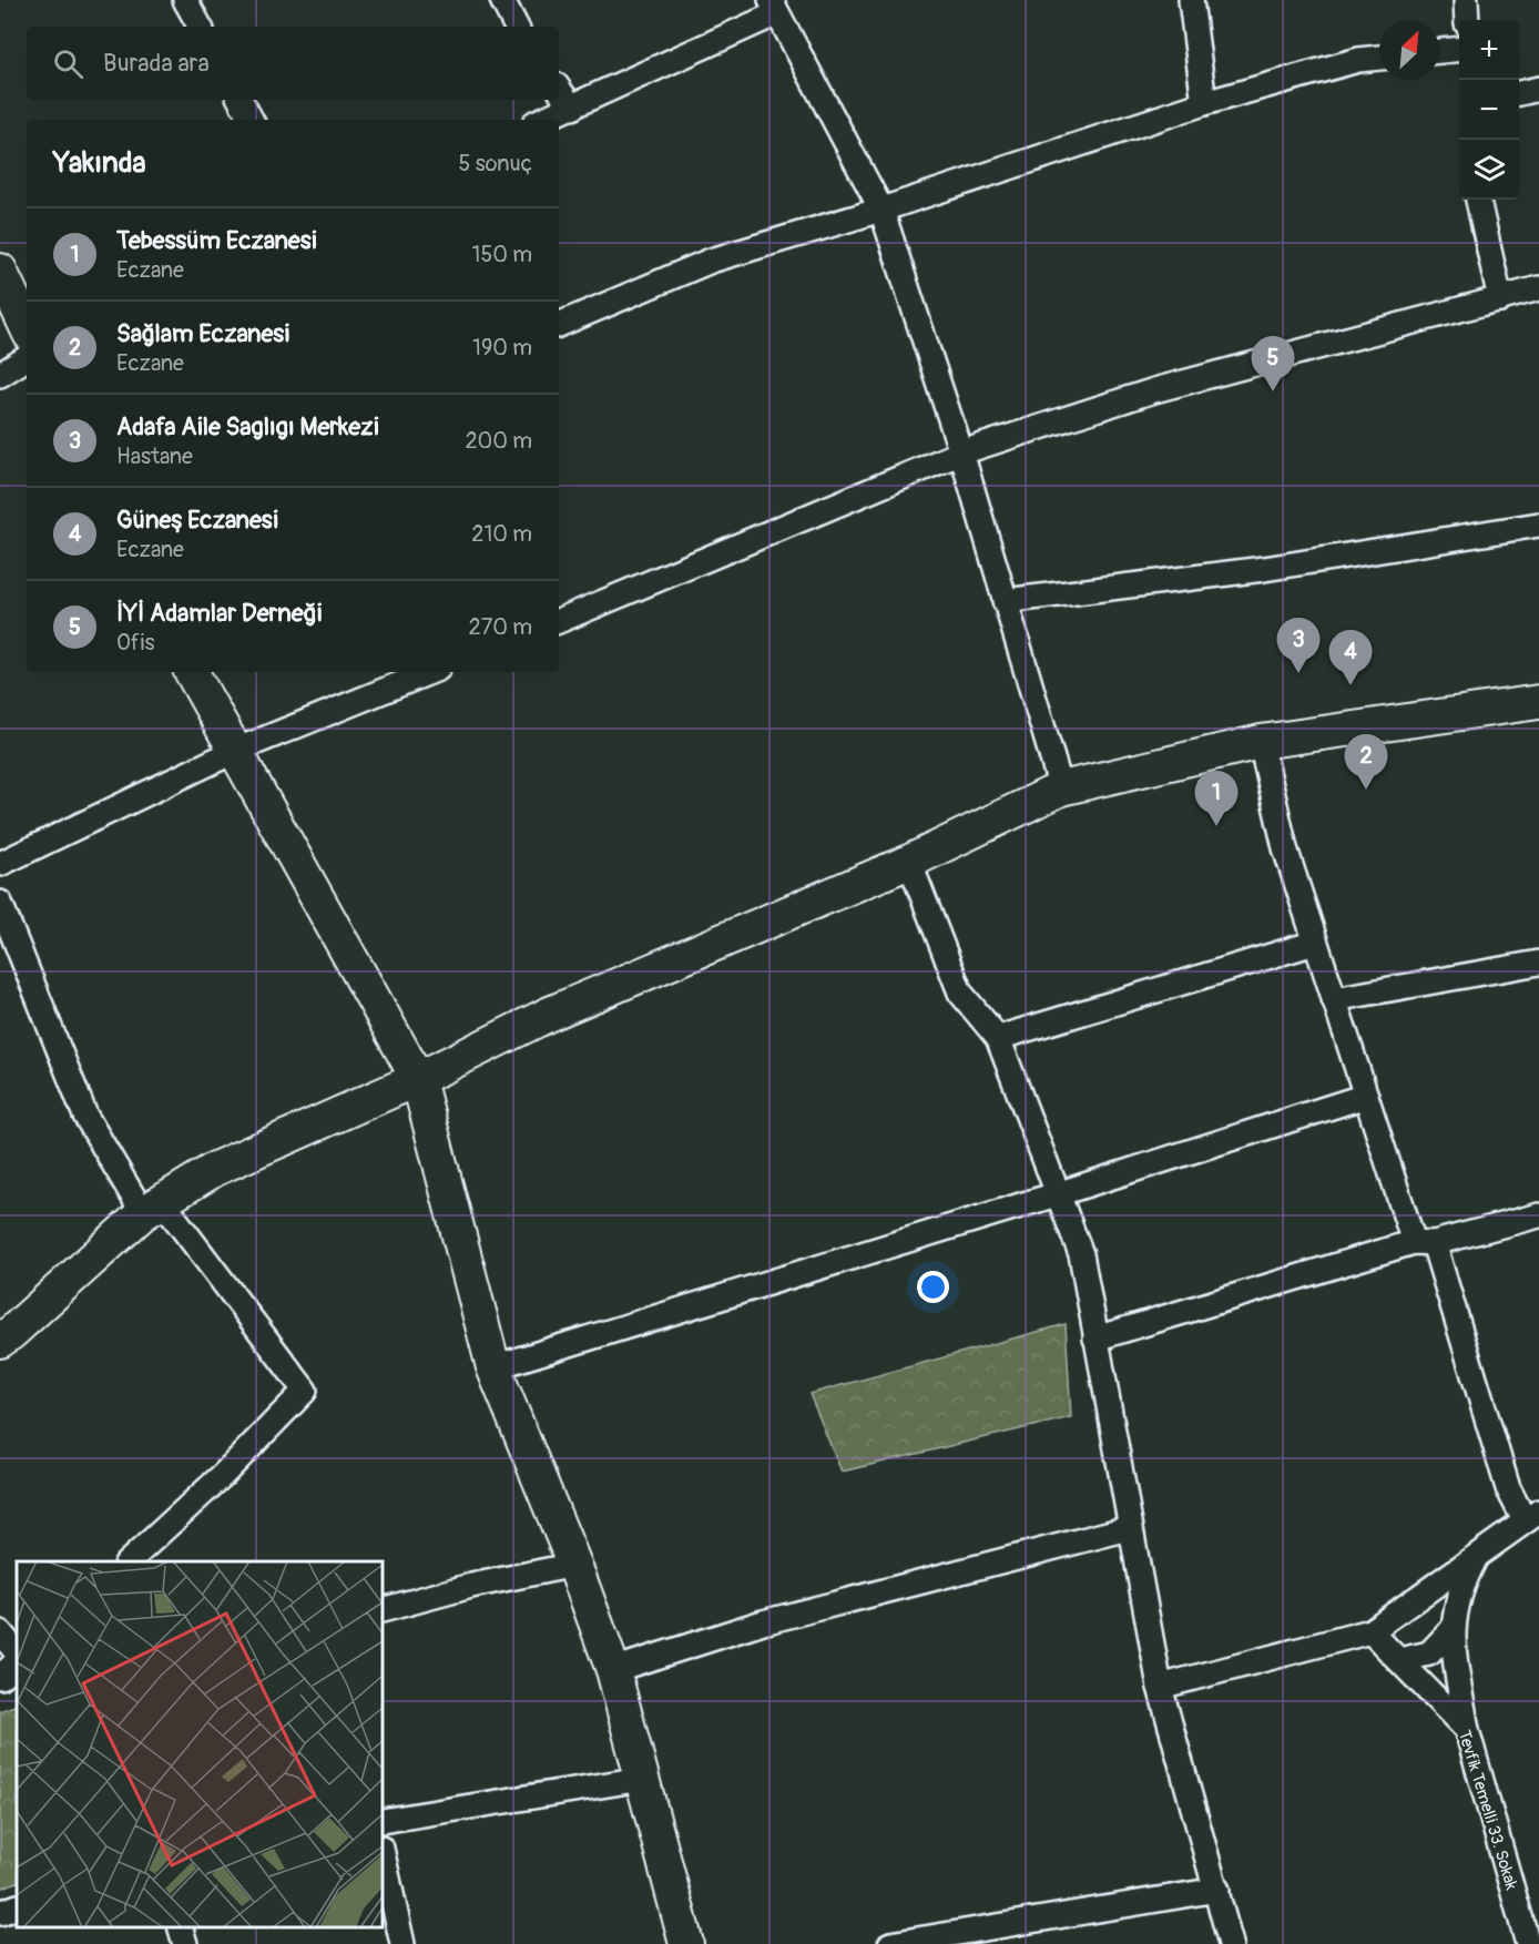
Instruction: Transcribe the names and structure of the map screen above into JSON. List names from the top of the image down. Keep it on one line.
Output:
{"streets":{"street":["Tevfik Temelli 33. Sokak"]},"north":"top right","page":{"map_buttons":["+","−"],"search":"Burada ara","heading":["Yakında","5 sonuç"],"list":[{"mark":"1","name":"Tebessüm Eczanesi","note":"Eczane","value":"150 m"},{"mark":"2","name":"Sağlam Eczanesi","note":"Eczane","value":"190 m"},{"mark":"3","name":"Adafa Aile Saglıgı Merkezi","note":"Hastane","value":"200 m"},{"mark":"4","name":"Güneş Eczanesi","note":"Eczane","value":"210 m"},{"mark":"5","name":"İYİ Adamlar Derneği","note":"Ofis","value":"270 m"}],"pins":["5","3","4","2","1"]}}
